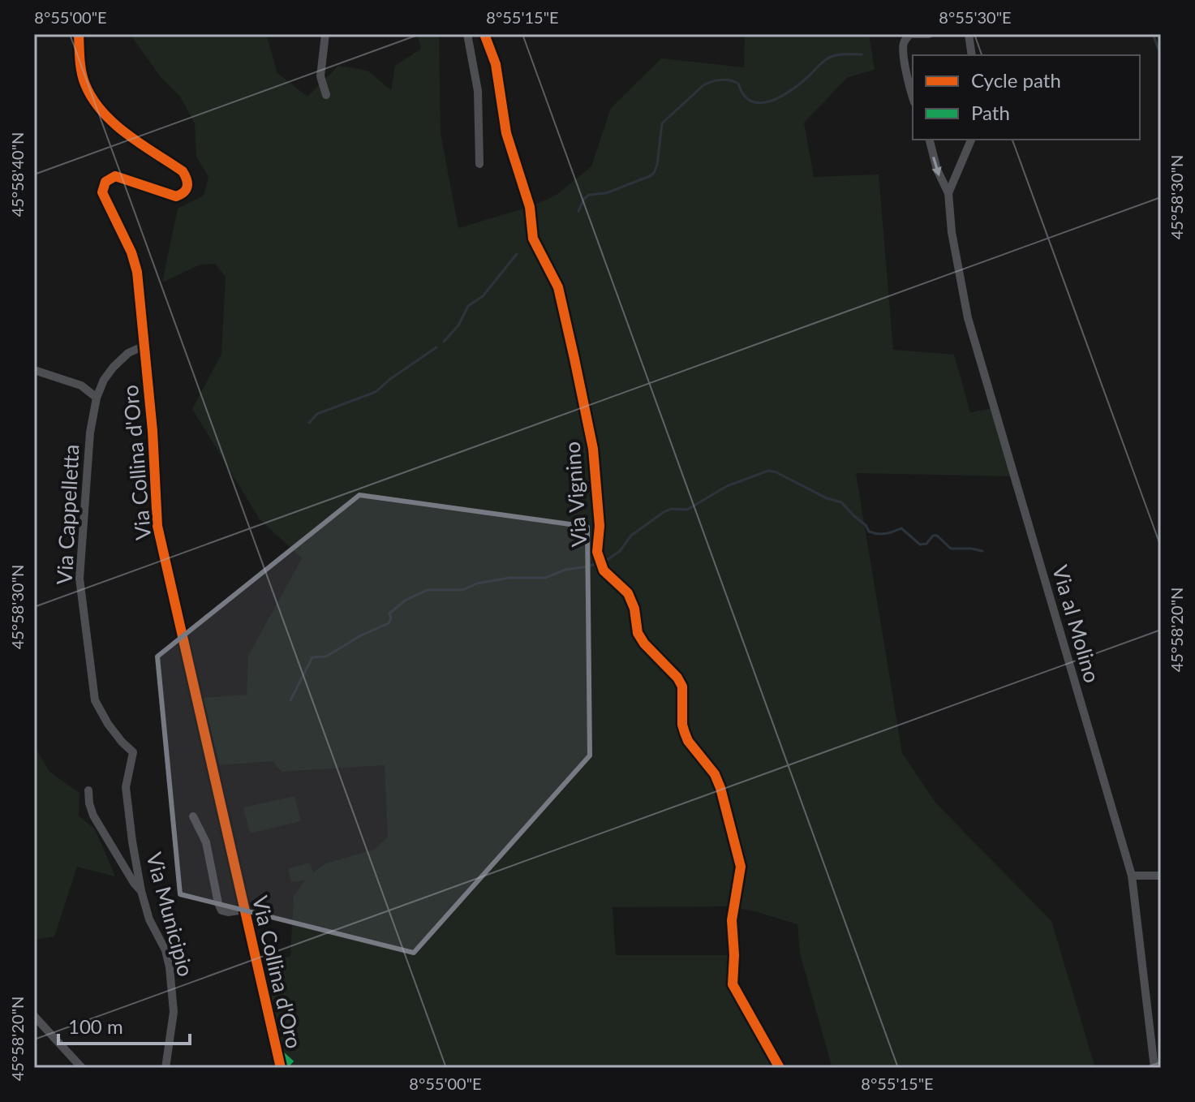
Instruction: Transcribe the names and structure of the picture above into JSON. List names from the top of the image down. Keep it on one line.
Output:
{"streets":{"street":["Via Collina d'Oro","Via Vignino","Via Cappelletta","Via al Molino","Via Municipio"]},"crossings":[["Via Collina d'Oro","Via Cappelletta"],["Via Cappelletta","Via Municipio"]],"legend":["Cycle path","Path"],"scale_bar":"100 m","coordinates":["8°55'00\"E","8°55'15\"E","8°55'30\"E","45°58'40\"N","45°58'30\"N","45°58'20\"N"]}
